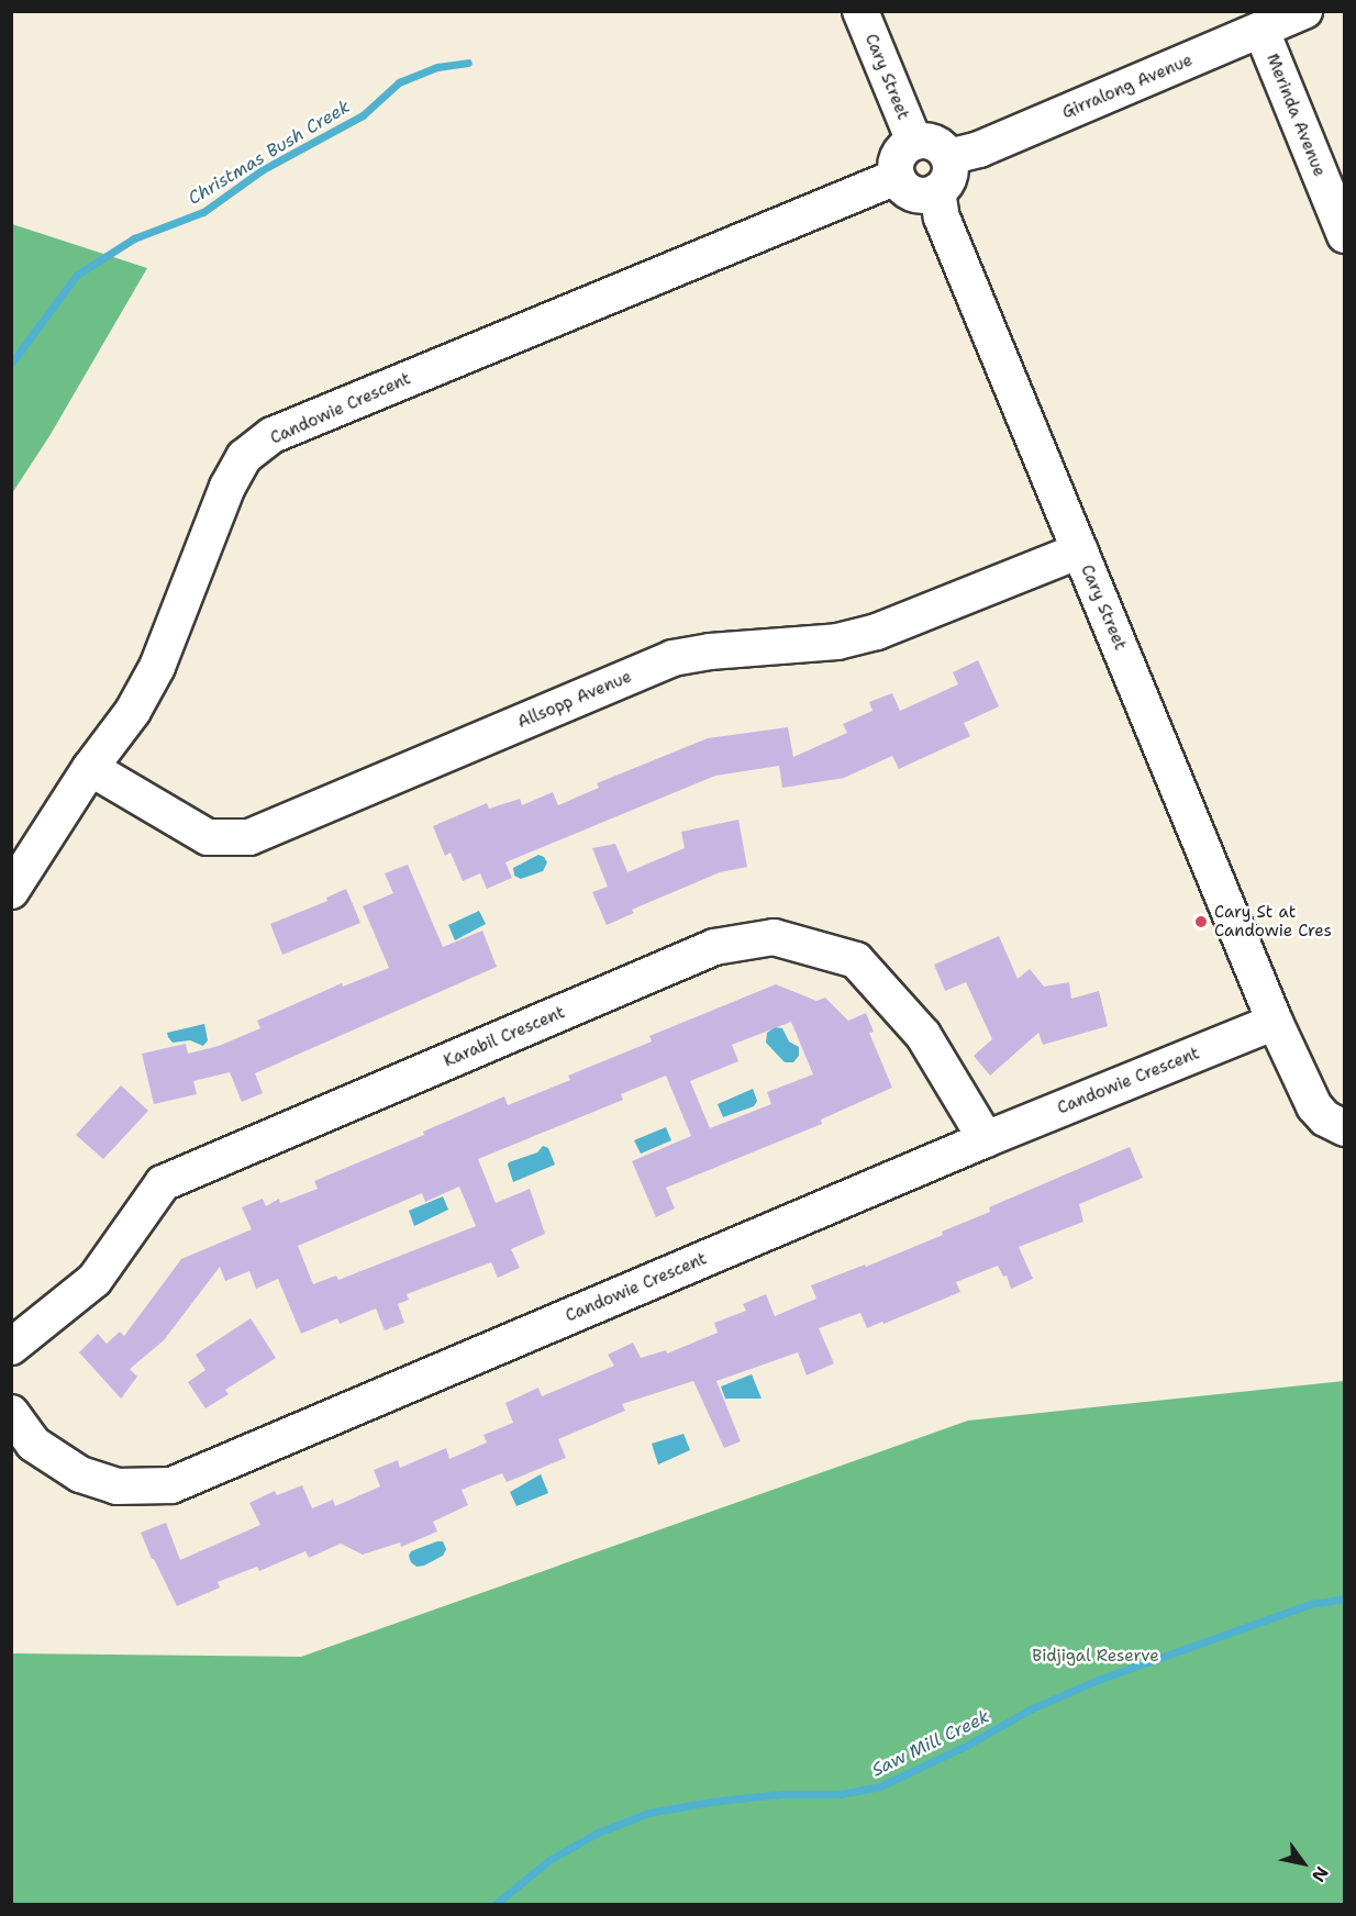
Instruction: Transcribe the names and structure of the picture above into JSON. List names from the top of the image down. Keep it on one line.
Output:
{"streets":{"street":["Cary Street","Girralong Avenue","Merinda Avenue","Candowie Crescent","Allsopp Avenue","Karabil Crescent"]},"crossings":[["Cary Street","Girralong Avenue"],["Cary Street","Candowie Crescent"],["Cary Street","Allsopp Avenue"],["Girralong Avenue","Merinda Avenue"],["Girralong Avenue","Candowie Crescent"],["Candowie Crescent","Allsopp Avenue"],["Candowie Crescent","Karabil Crescent"]],"water":["Christmas Bush Creek","Saw Mill Creek"],"parks":["Bidjigal Reserve"],"places":["Cary St at Candowie Cres"],"north":"bottom right"}
